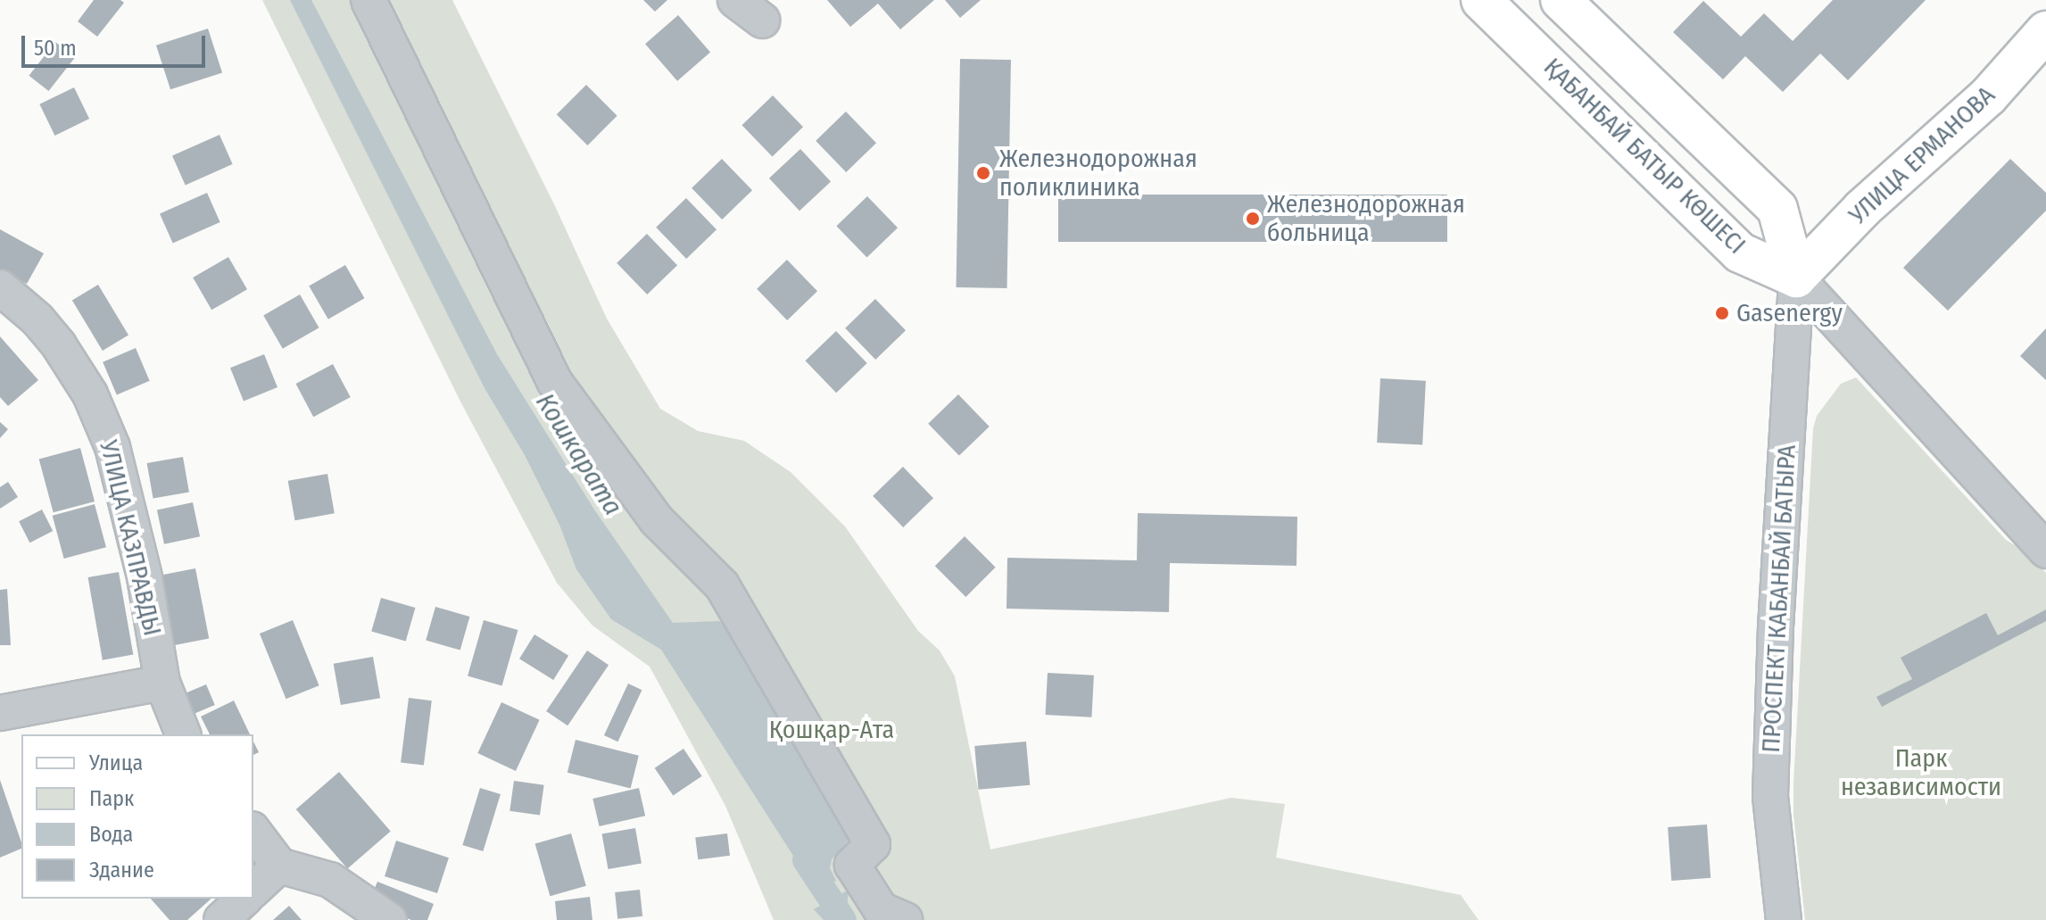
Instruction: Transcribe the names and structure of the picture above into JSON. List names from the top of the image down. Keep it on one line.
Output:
{"streets":{"main road":["УЛИЦА ЕРМАНОВА","ҚАБАНБАЙ БАТЫР КӨШЕСІ"],"street":["УЛИЦА КАЗПРАВДЫ","ПРОСПЕКТ КАБАНБАЙ БАТЫРА"]},"crossings":[["УЛИЦА ЕРМАНОВА","ҚАБАНБАЙ БАТЫР КӨШЕСІ"],["УЛИЦА ЕРМАНОВА","ПРОСПЕКТ КАБАНБАЙ БАТЫРА"],["ҚАБАНБАЙ БАТЫР КӨШЕСІ","ПРОСПЕКТ КАБАНБАЙ БАТЫРА"]],"water":["Кошкарата"],"parks":["Қошқар-Ата","Парк независимости"],"places":["Железнодорожная поликлиника","Железнодорожная больница","Gasenergy"],"legend":["Улица","Парк","Вода","Здание"],"scale_bar":"50 m"}
